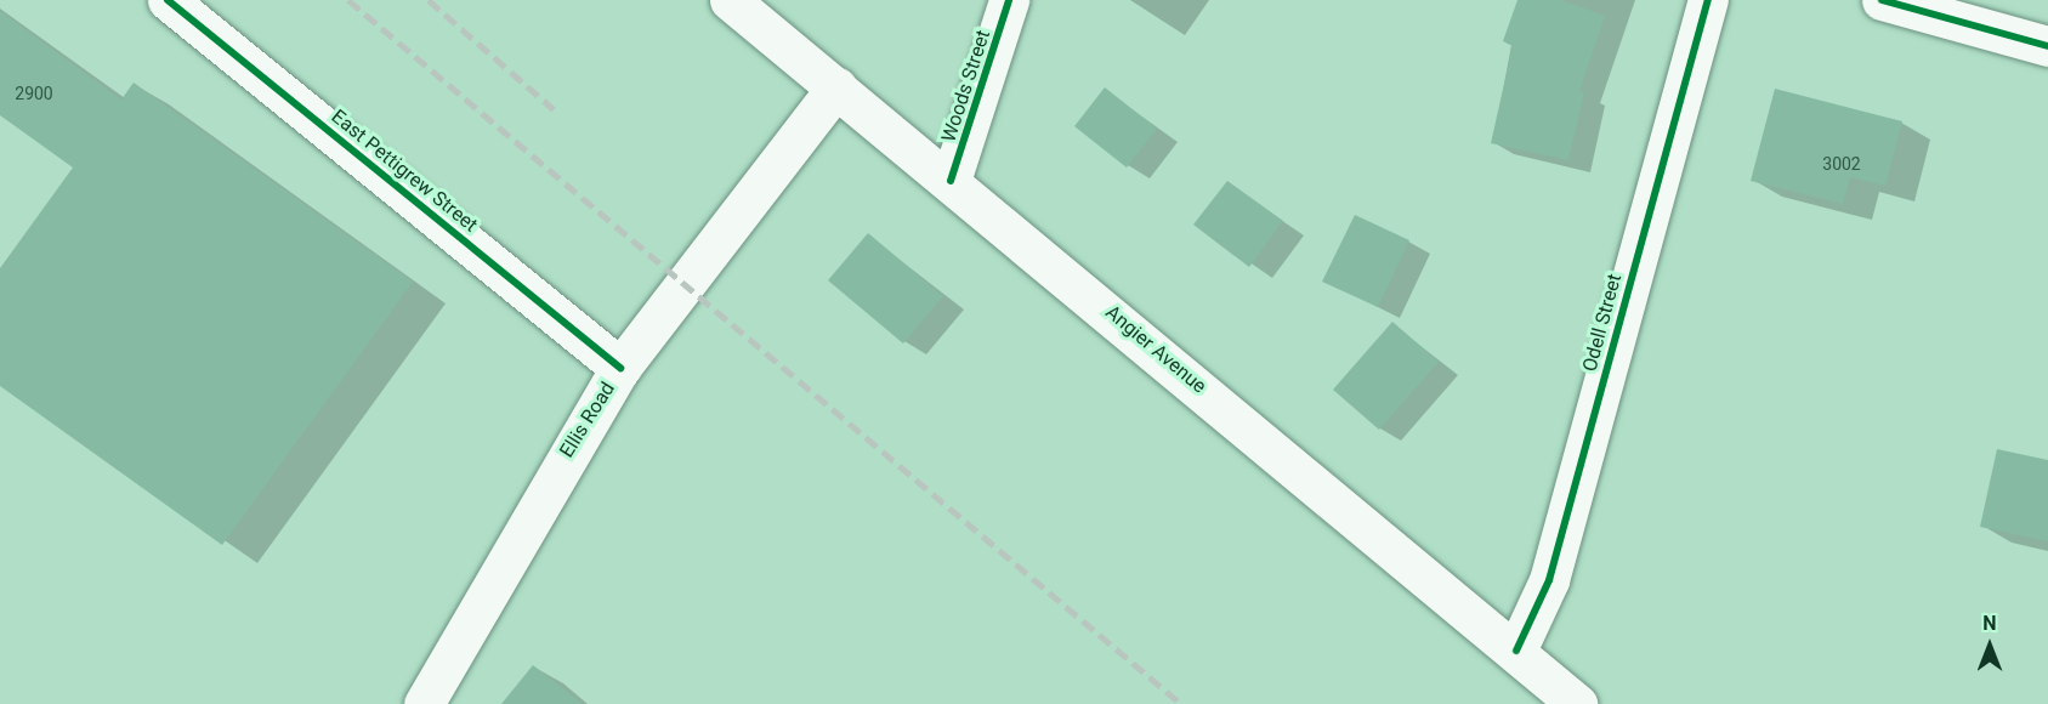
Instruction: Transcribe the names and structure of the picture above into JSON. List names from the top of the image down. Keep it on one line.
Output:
{"streets":{"main road":["Woods Street","East Pettigrew Street","Odell Street","Angier Avenue","Ellis Road"]},"crossings":[["Woods Street","Angier Avenue"],["East Pettigrew Street","Ellis Road"],["Odell Street","Angier Avenue"],["Angier Avenue","Ellis Road"]],"house_numbers":["2900","3002"],"north":"top"}
